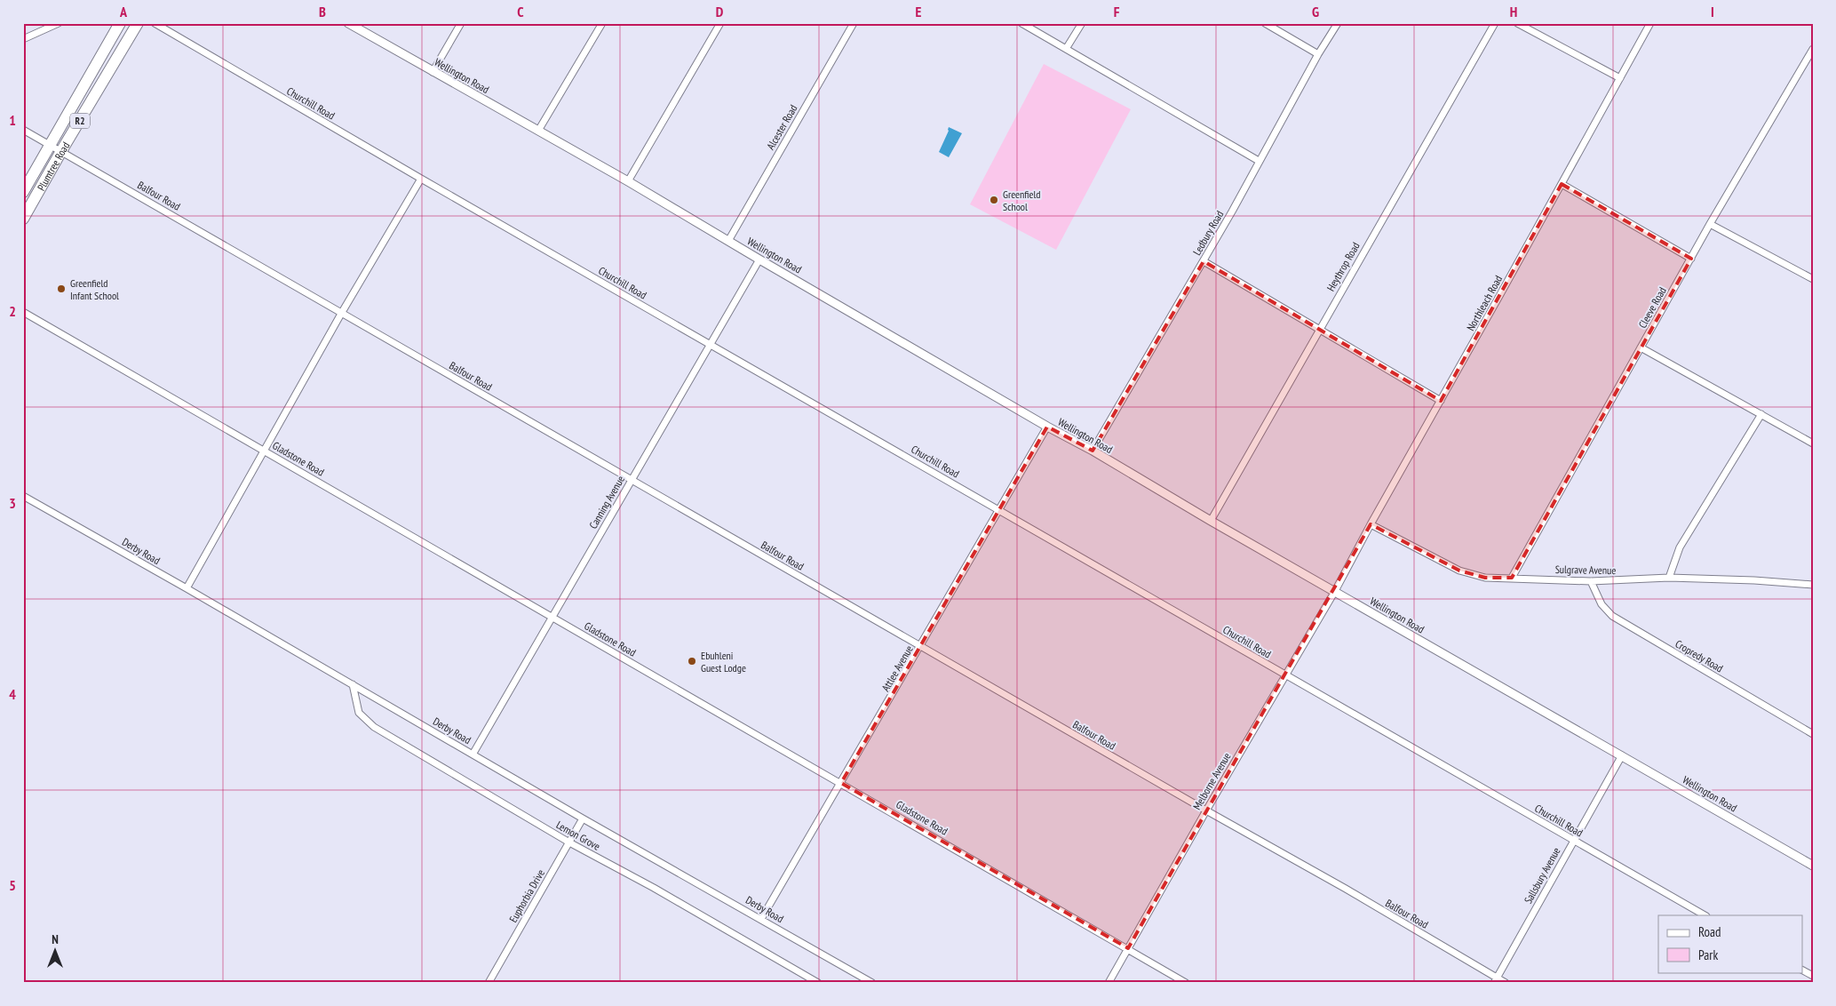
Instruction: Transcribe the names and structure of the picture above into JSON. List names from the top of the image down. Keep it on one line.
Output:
{"streets":{"highway":["R2","Plumtree Road"],"main road":["Wellington Road"],"street":["Churchill Road","Alcester Road","Balfour Road","Ledbury Road","Heythrop Road","Northleach Road","Cleeve Road","Gladstone Road","Canning Avenue","Derby Road","Sulgrave Avenue","Cropredy Road","Attlee Avenue","Melborne Avenue","Lemon Grove","Sallsbury Avenue","Euphorbia Drive"]},"crossings":[["Wellington Road","Alcester Road"],["Wellington Road","Ledbury Road"],["Wellington Road","Heythrop Road"],["Wellington Road","Northleach Road"],["Wellington Road","Canning Avenue"],["Wellington Road","Attlee Avenue"],["Wellington Road","Melborne Avenue"],["Wellington Road","Sallsbury Avenue"],["Churchill Road","Canning Avenue"],["Churchill Road","Attlee Avenue"],["Churchill Road","Melborne Avenue"],["Churchill Road","Sallsbury Avenue"],["Plumtree Road","Balfour Road"],["Balfour Road","Canning Avenue"],["Balfour Road","Attlee Avenue"],["Balfour Road","Melborne Avenue"],["Balfour Road","Sallsbury Avenue"],["Northleach Road","Sulgrave Avenue"],["Northleach Road","Melborne Avenue"],["Cleeve Road","Sulgrave Avenue"],["Gladstone Road","Canning Avenue"],["Gladstone Road","Attlee Avenue"],["Gladstone Road","Melborne Avenue"],["Canning Avenue","Derby Road"],["Derby Road","Attlee Avenue"],["Derby Road","Lemon Grove"],["Derby Road","Euphorbia Drive"],["Sulgrave Avenue","Cropredy Road"],["Lemon Grove","Euphorbia Drive"]],"places":["Greenfield School","Greenfield Infant School","Ebuhleni Guest Lodge"],"legend":["Road","Park"],"north":"top","grid":{"columns":["A","B","C","D","E","F","G","H","I"],"rows":["1","2","3","4","5"]}}
